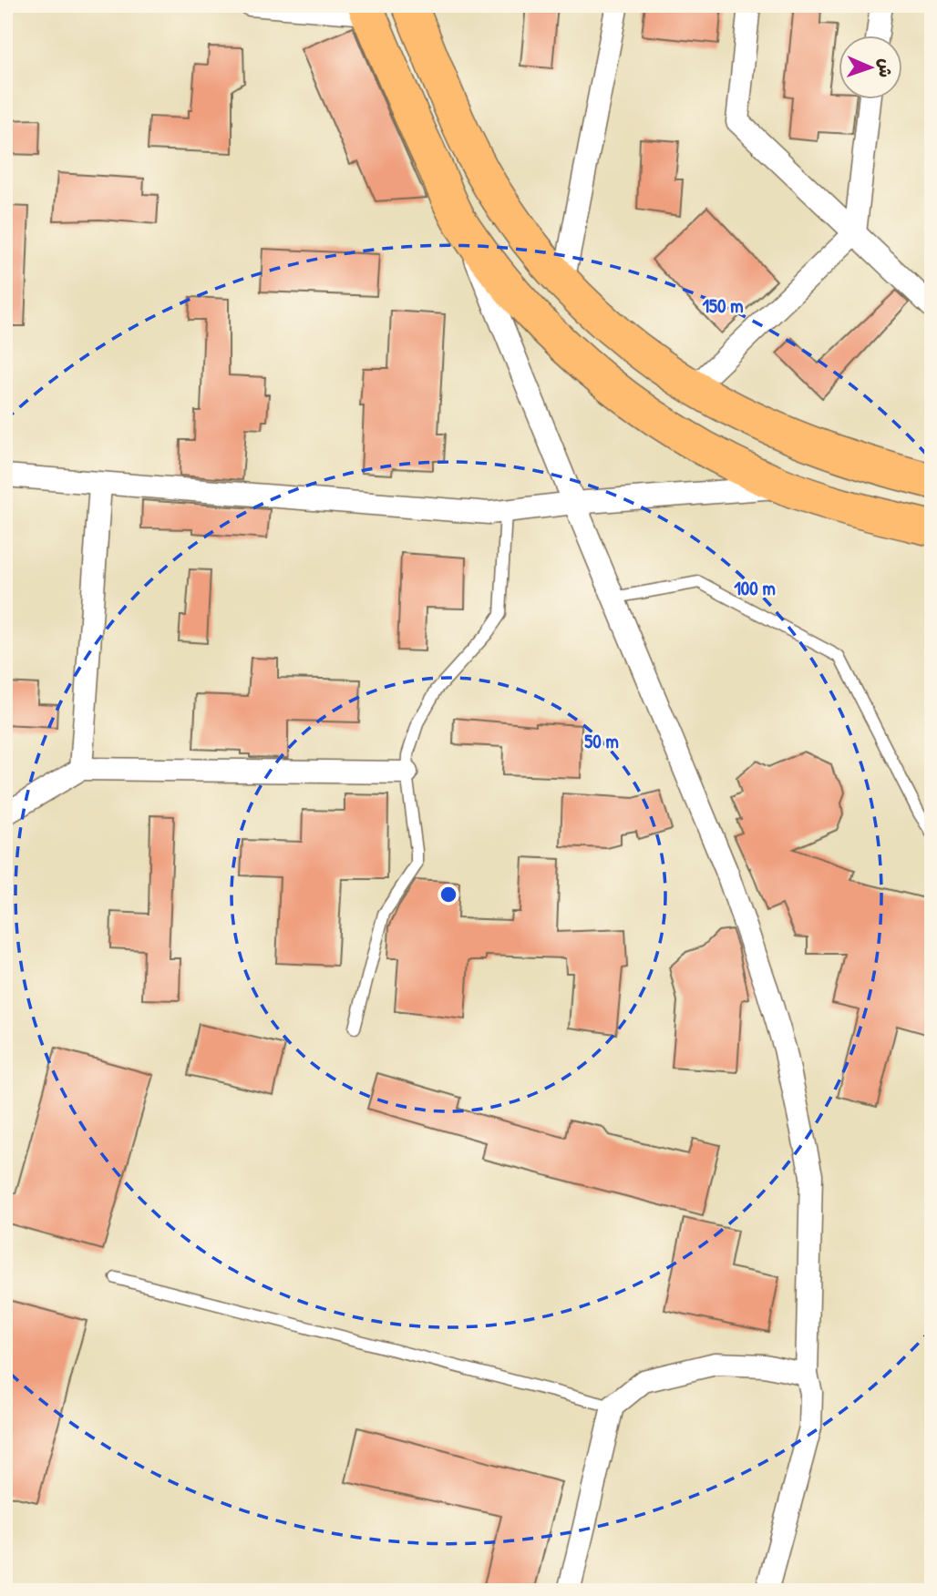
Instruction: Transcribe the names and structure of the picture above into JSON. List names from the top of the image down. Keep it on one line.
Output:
{"north":"right","rings":["150 m","100 m","50 m"]}
